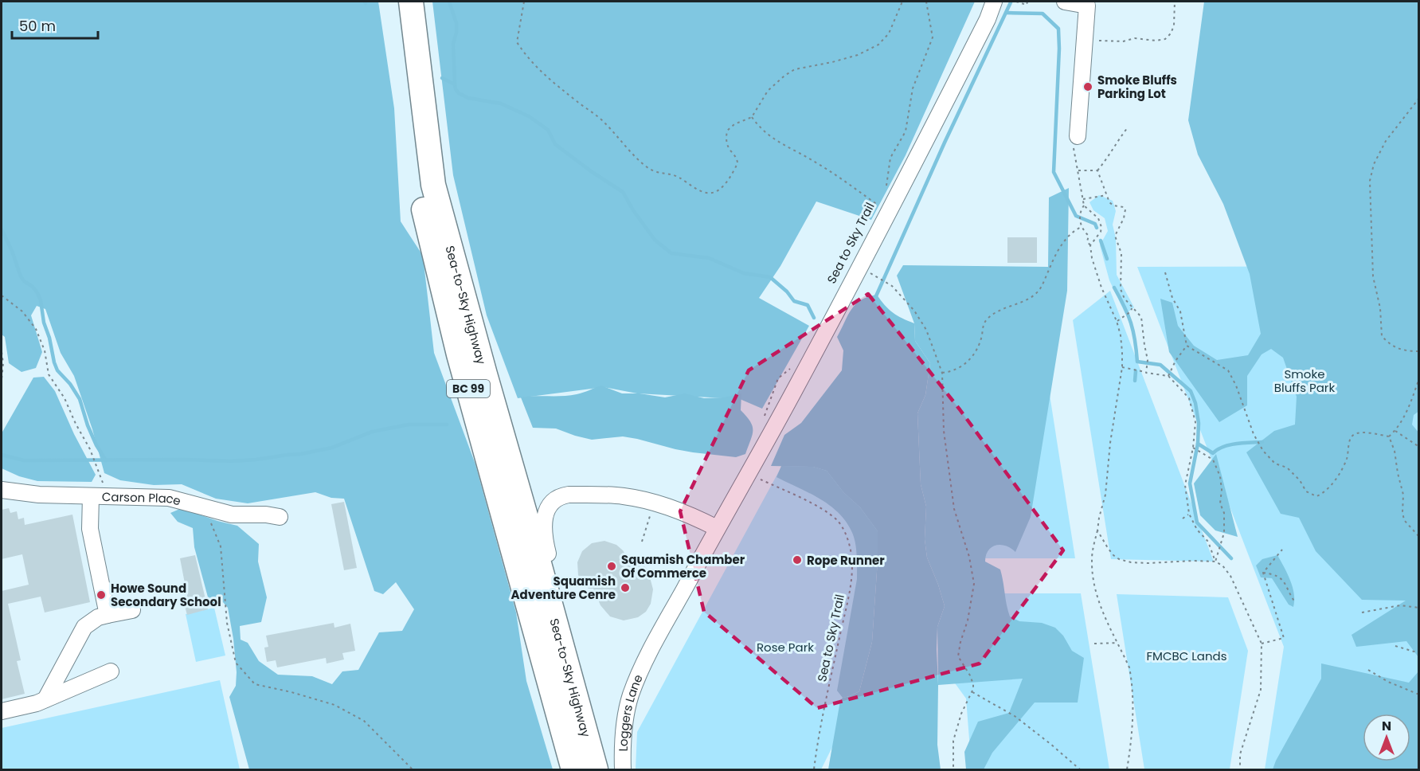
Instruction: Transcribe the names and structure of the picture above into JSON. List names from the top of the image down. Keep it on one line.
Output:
{"streets":{"highway":["Sea-to-Sky Highway","BC 99"],"street":["Carson Place","Loggers Lane"],"path":["Sea to Sky Trail"]},"parks":["Smoke Bluffs Park","Rose Park","FMCBC Lands"],"places":["Smoke Bluffs Parking Lot","Rope Runner","Squamish Chamber Of Commerce","Squamish Adventure Cenre","Howe Sound Secondary School"],"scale_bar":"50 m","north":"top"}
